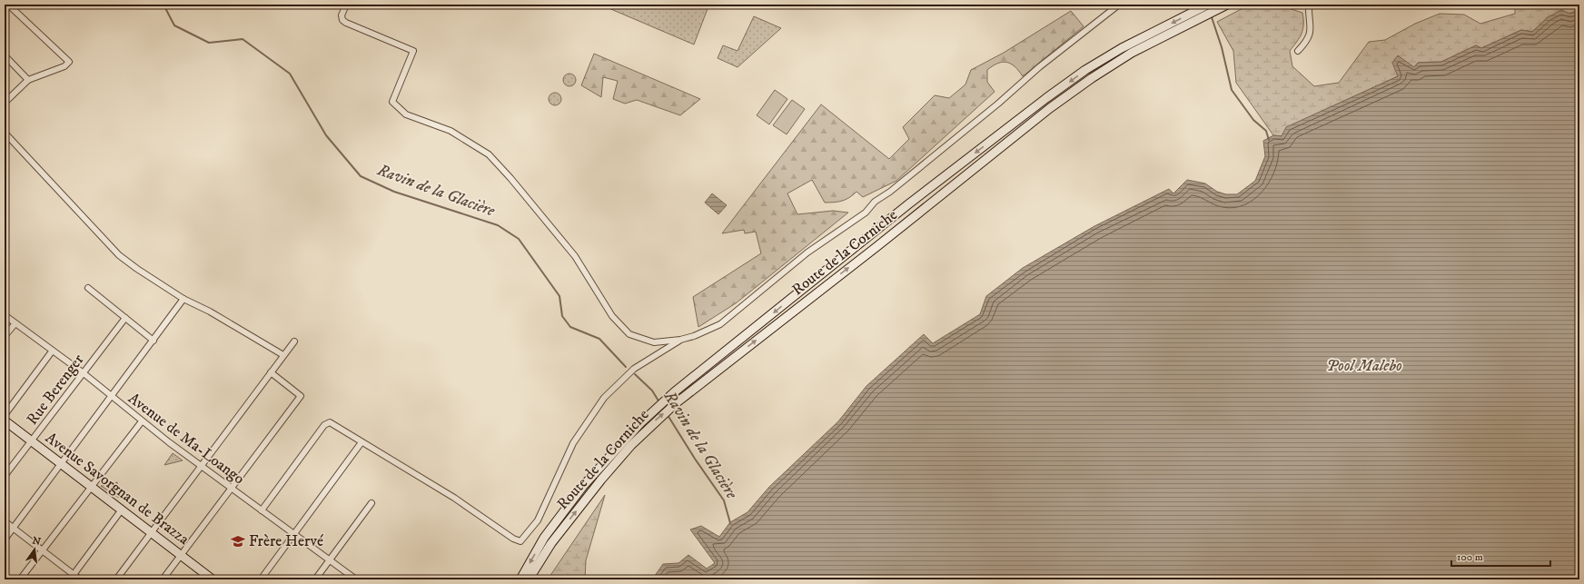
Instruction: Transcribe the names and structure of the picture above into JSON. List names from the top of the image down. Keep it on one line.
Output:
{"streets":{"main road":["Route de la Corniche","Avenue Savorgnan de Brazza"],"street":["Rue Berenger","Avenue de Ma-Loango"]},"crossings":[["Rue Berenger","Avenue de Ma-Loango"],["Rue Berenger","Avenue Savorgnan de Brazza"]],"water":["Ravin de la Glacière","Pool Malebo"],"places":{"school or university":["Frère Hervé"]},"scale_bar":"100 m","north":"top"}
